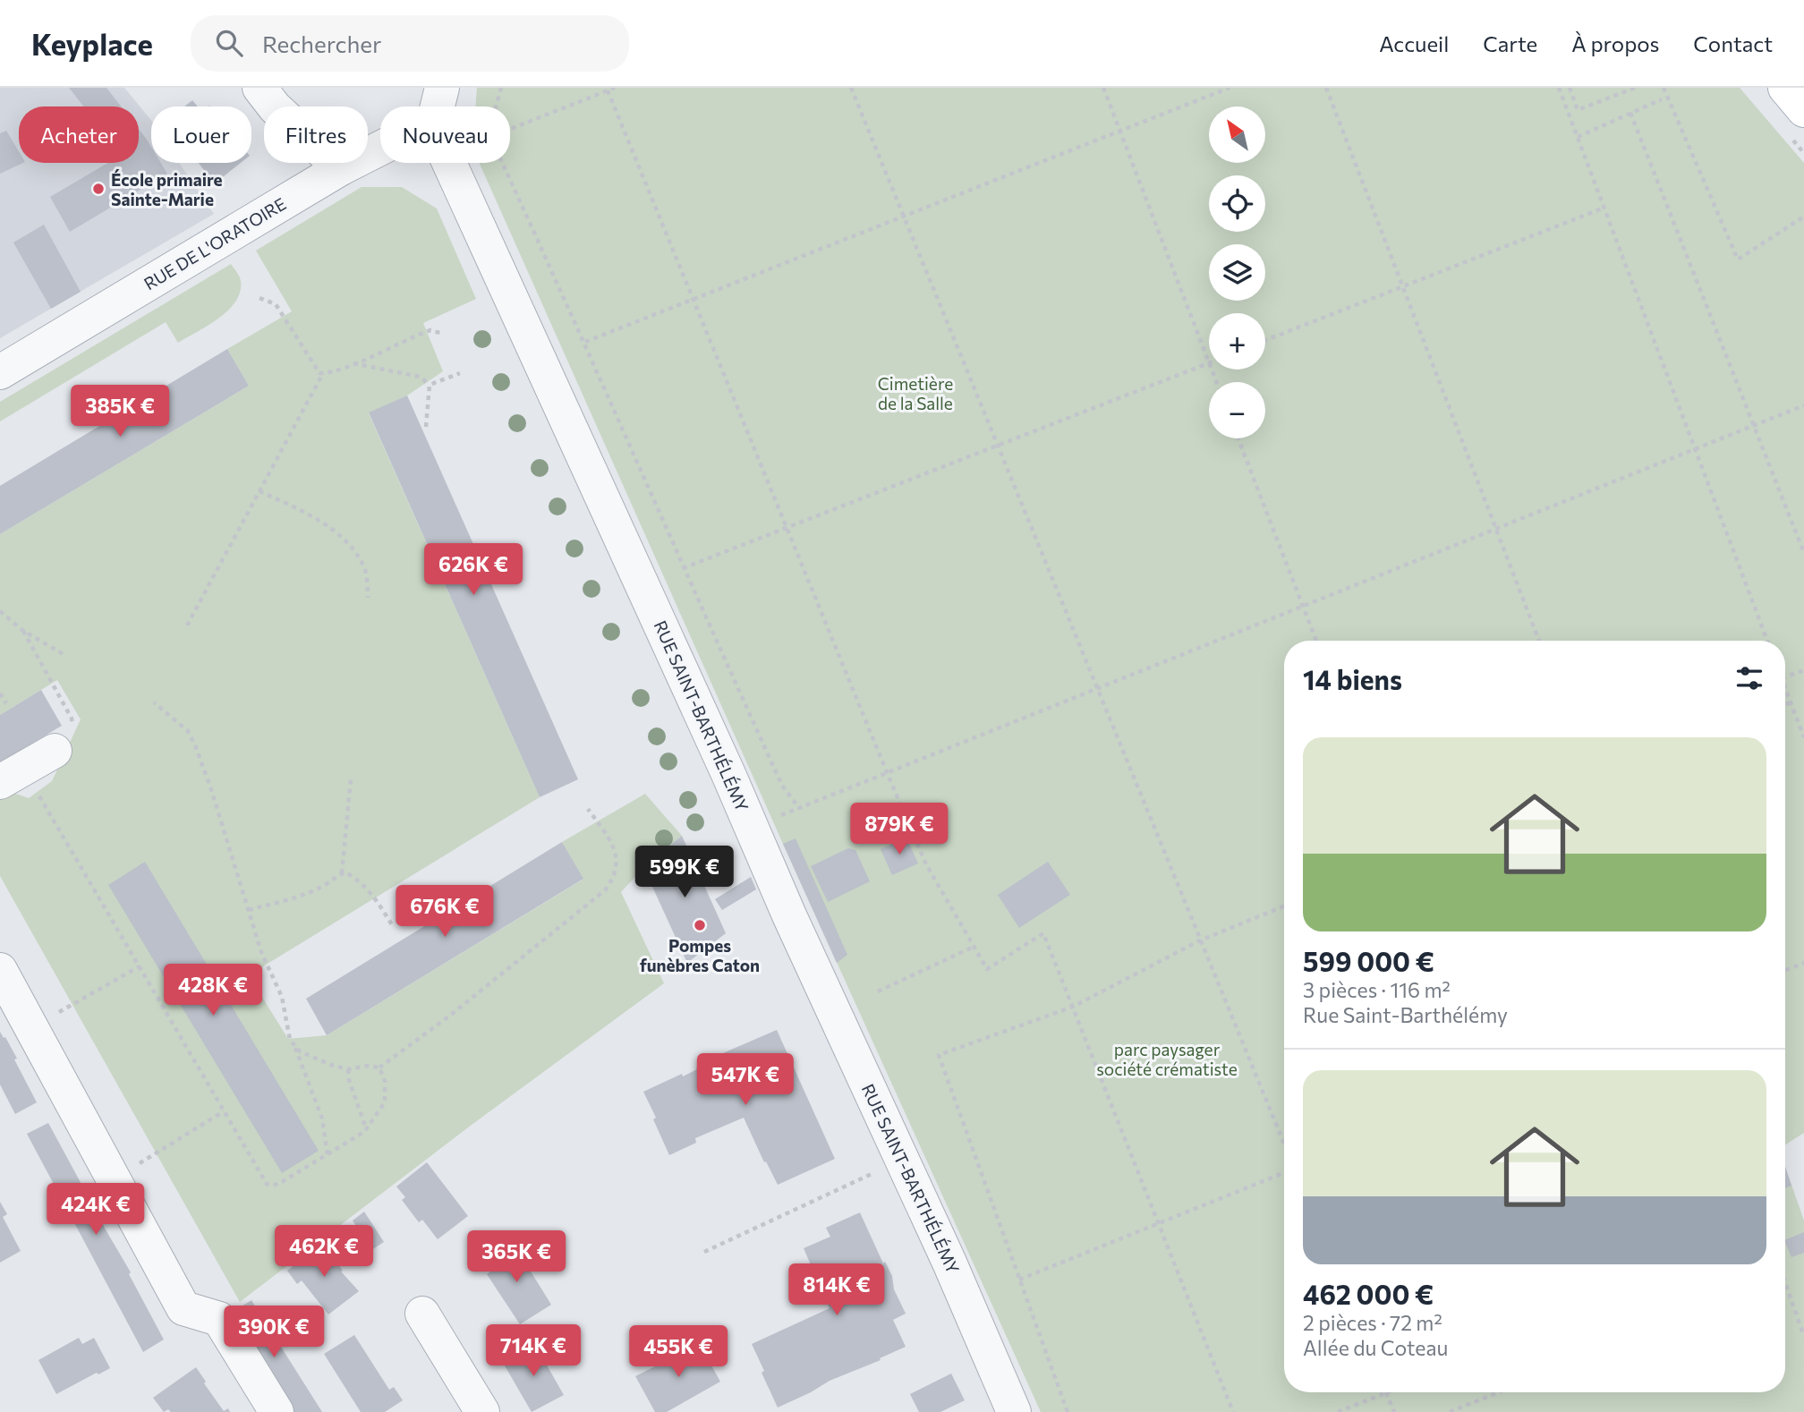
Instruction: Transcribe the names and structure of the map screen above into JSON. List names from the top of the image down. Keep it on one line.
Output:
{"streets":{"street":["RUE DE L'ORATOIRE","RUE SAINT-BARTHÉLÉMY"]},"parks":["Cimetière de la Salle","parc paysager société crématiste"],"places":["École primaire Sainte-Marie","Pompes funèbres Caton"],"north":"top left","page":{"header":"Keyplace","search":"Rechercher","nav":["Accueil","Carte","À propos","Contact"],"map_buttons":["+","−"],"chip":["Acheter","Louer","Filtres","Nouveau"],"price":["385K €","626K €","879K €","599K €","676K €","428K €","547K €","424K €","462K €","365K €","814K €","390K €","714K €","455K €"],"heading":"14 biens","list":[{"name":"599 000 €","note":"3 pièces · 116 m² · Rue Saint-Barthélémy"},{"name":"462 000 €","note":"2 pièces · 72 m² · Allée du Coteau"}]}}
